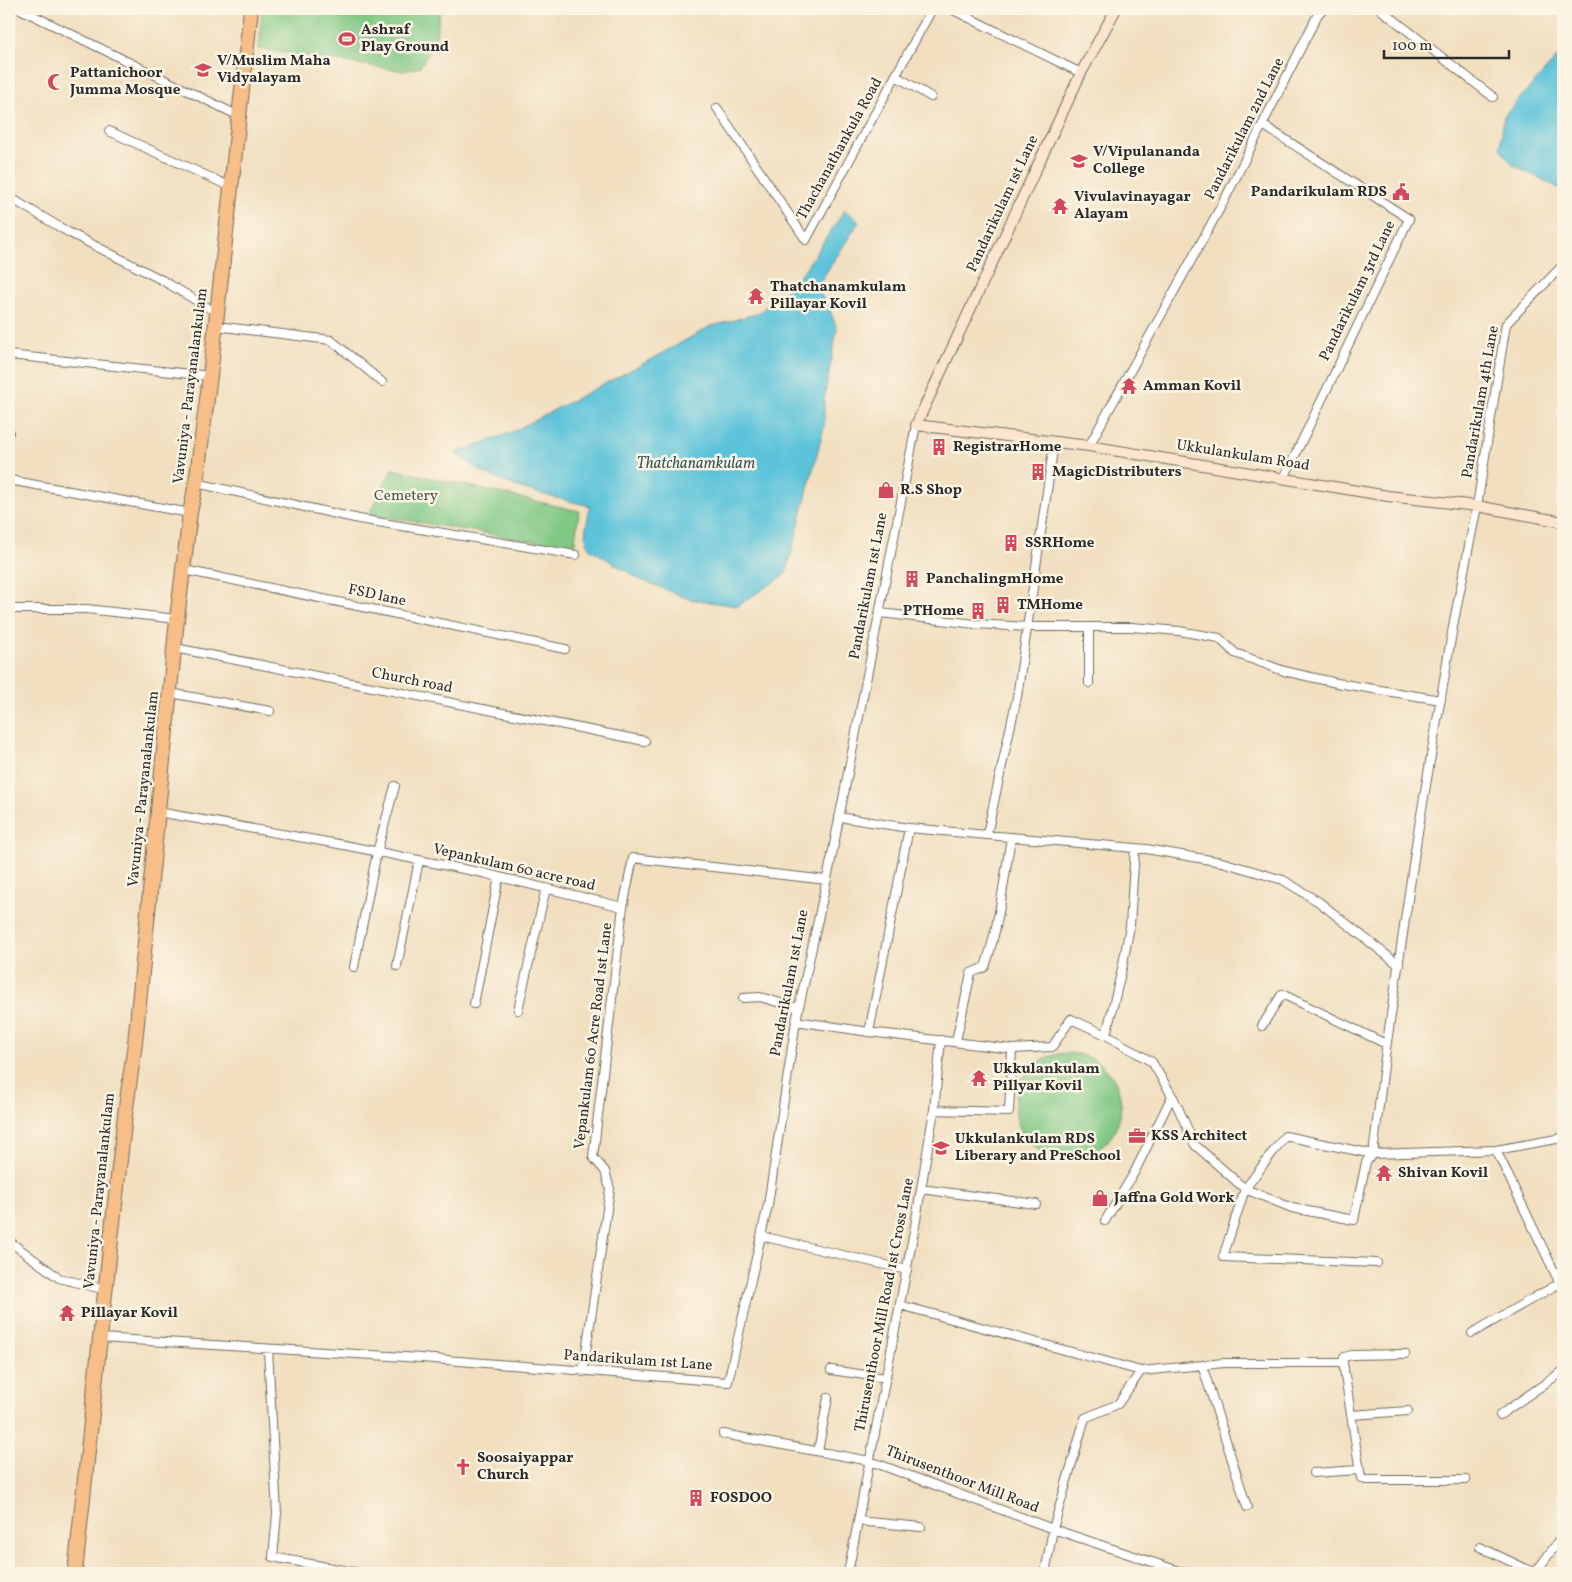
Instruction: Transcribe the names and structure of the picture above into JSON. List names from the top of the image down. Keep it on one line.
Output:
{"streets":{"highway":["Vavuniya - Parayanalankulam"],"street":["Pandarikulam 2nd Lane","Thachanathankula Road","Pandarikulam 1st Lane","Pandarikulam 3rd Lane","Pandarikulam 4th Lane","Ukkulankulam Road","FSD lane","Church road","Vepankulam 60 acre road","Vepankulam 60 Acre Road 1st Lane","Thirusenthoor Mill Road 1st Cross Lane","Thirusenthoor Mill Road"]},"crossings":[["Pandarikulam 2nd Lane","Pandarikulam 3rd Lane"],["Pandarikulam 2nd Lane","Ukkulankulam Road"],["Pandarikulam 1st Lane","Vavuniya - Parayanalankulam"],["Pandarikulam 1st Lane","Ukkulankulam Road"],["Pandarikulam 1st Lane","Vepankulam 60 Acre Road 1st Lane"],["Pandarikulam 3rd Lane","Ukkulankulam Road"],["Vavuniya - Parayanalankulam","FSD lane"],["Vavuniya - Parayanalankulam","Church road"],["Vavuniya - Parayanalankulam","Vepankulam 60 acre road"],["Pandarikulam 4th Lane","Ukkulankulam Road"],["Vepankulam 60 acre road","Vepankulam 60 Acre Road 1st Lane"],["Thirusenthoor Mill Road 1st Cross Lane","Thirusenthoor Mill Road"]],"water":["Thatchanamkulam"],"parks":["Cemetery"],"places":{"sports":["Ashraf Play Ground"],"school or university":["V/Muslim Maha Vidyalayam","V/Vipulananda College","Ukkulankulam RDS Liberary and PreSchool"],"mosque":["Pattanichoor Jumma Mosque"],"public building":["Pandarikulam RDS"],"temple":["Vivulavinayagar Alayam","Thatchanamkulam Pillayar Kovil","Amman Kovil","Ukkulankulam Pillyar Kovil","Shivan Kovil","Pillayar Kovil"],"building":["RegistrarHome","MagicDistributers","SSRHome","PanchalingmHome","TMHome","PTHome","FOSDOO"],"shop":["R.S Shop","Jaffna Gold Work"],"office":["KSS Architect"],"church":["Soosaiyappar Church"]},"scale_bar":"100 m"}
